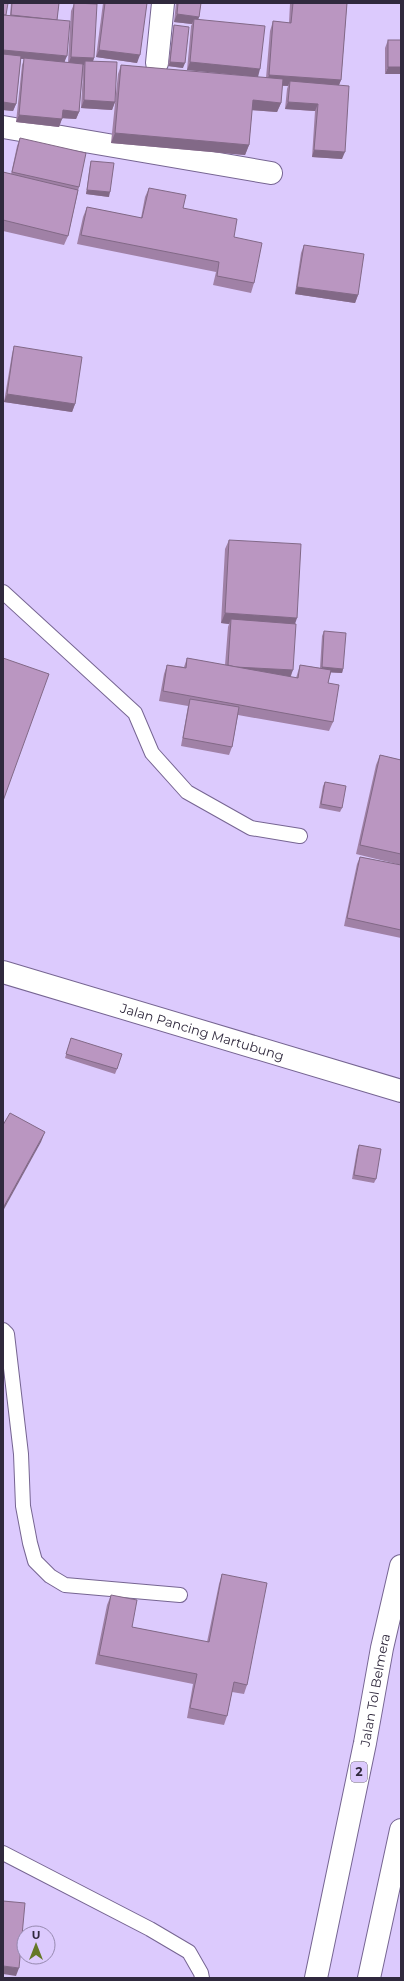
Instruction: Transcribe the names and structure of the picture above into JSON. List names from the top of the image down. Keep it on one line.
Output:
{"streets":{"main road":["Jalan Pancing Martubung","Jalan Tol Belmera","2"]},"north":"top"}
